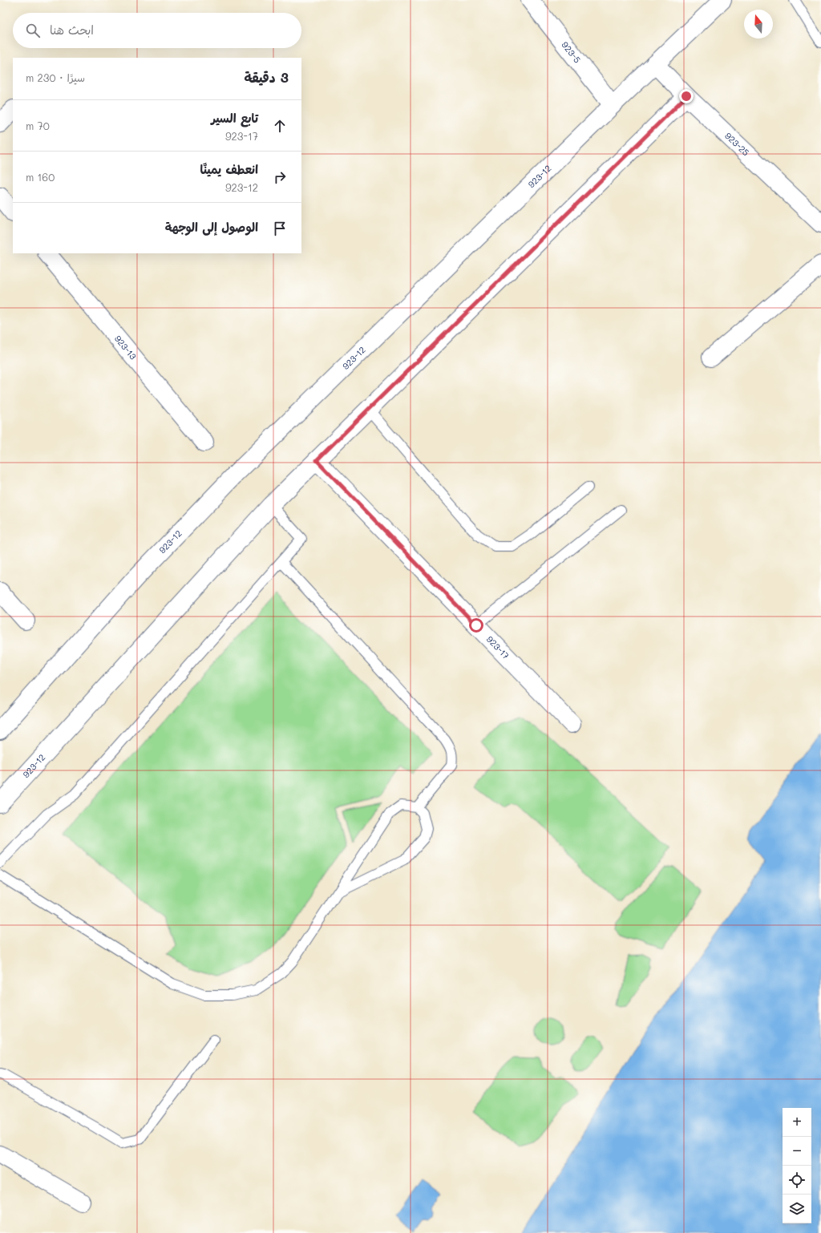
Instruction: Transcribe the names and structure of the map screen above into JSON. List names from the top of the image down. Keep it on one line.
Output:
{"streets":{"street":["923-5","923-25","923-12","923-13","923-17"]},"crossings":[["923-5","923-12"],["923-25","923-12"],["923-12","923-17"]],"north":"top","page":{"search":"ابحث هنا","heading":["3 دقيقة","سيرًا · 230 m"],"list":[["تابع السير","923-17","70 m"],["انعطف يمينًا","923-12","160 m"],"الوصول إلى الوجهة"],"map_buttons":["+","−"]}}
